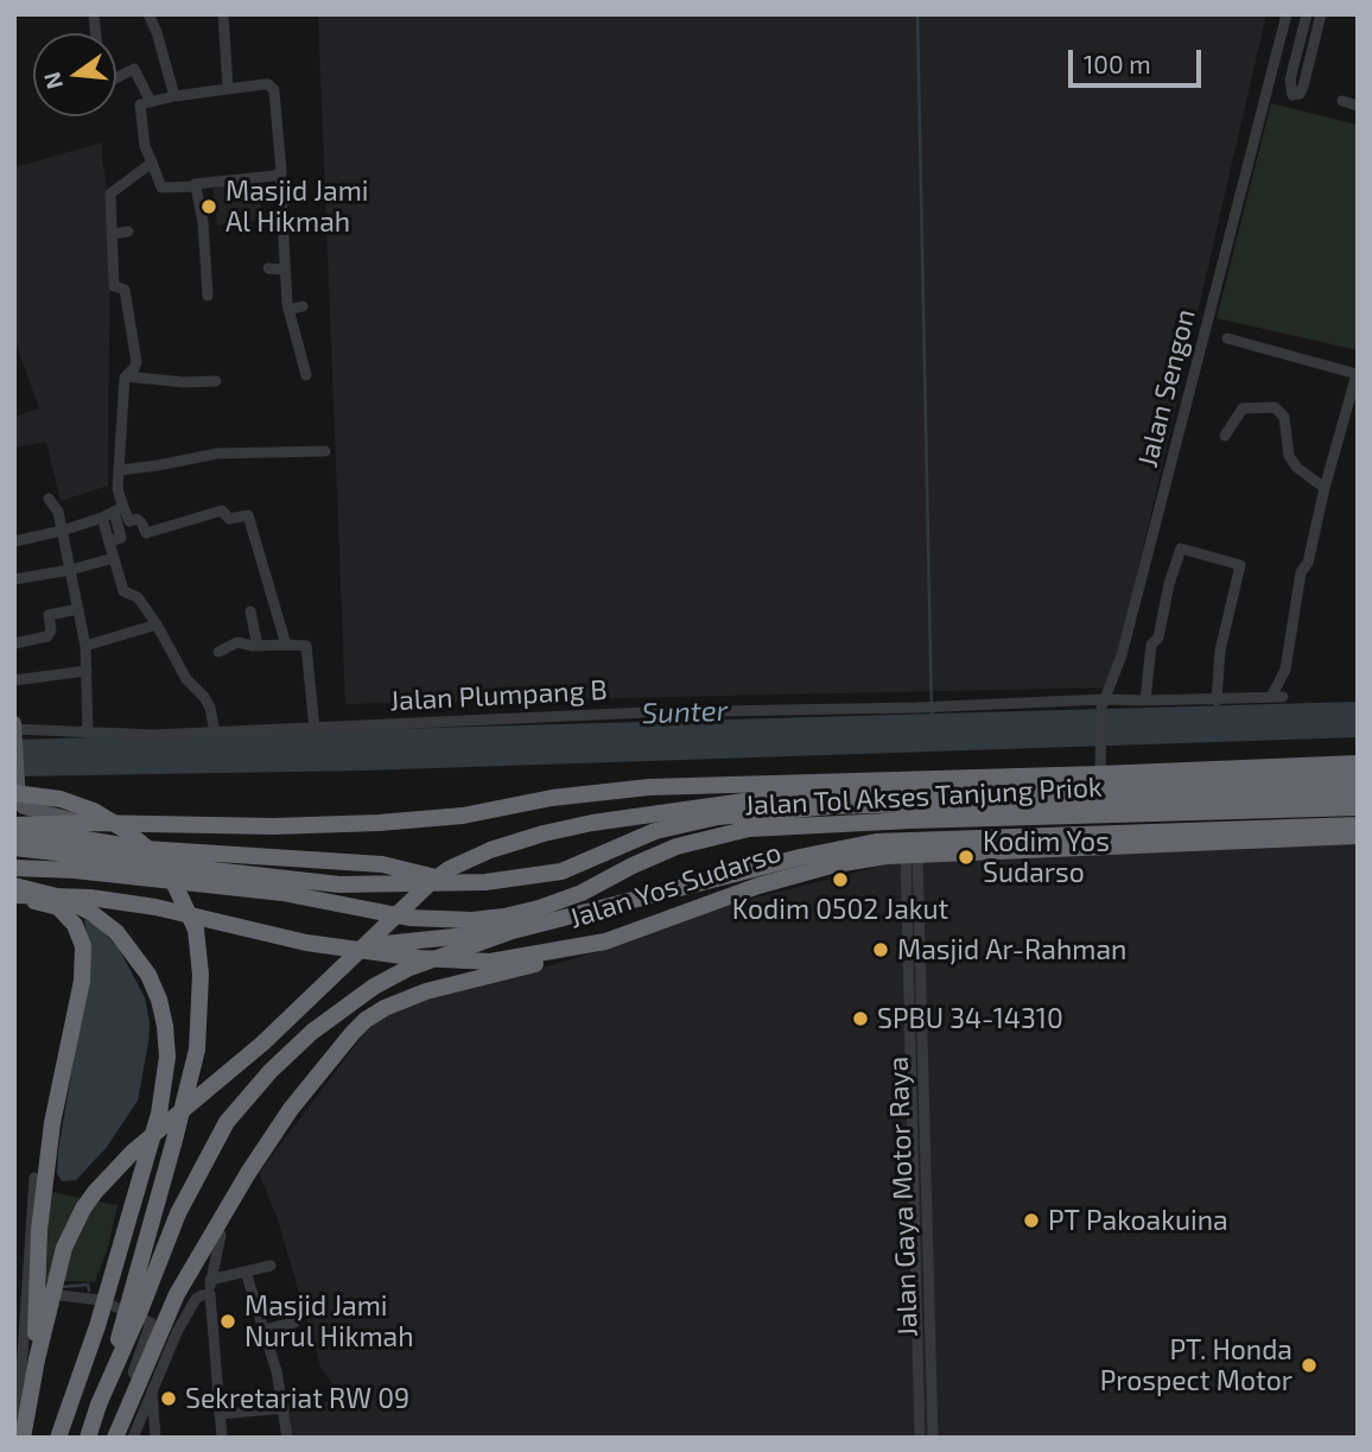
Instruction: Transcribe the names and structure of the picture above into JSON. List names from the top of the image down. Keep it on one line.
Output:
{"streets":{"highway":["Jalan Tol Akses Tanjung Priok","Jalan Yos Sudarso"],"street":["Jalan Sengon","Jalan Plumpang B","Jalan Gaya Motor Raya"]},"crossings":[["Jalan Sengon","Jalan Plumpang B"],["Jalan Yos Sudarso","Jalan Gaya Motor Raya"]],"water":["Sunter"],"places":["Masjid Jami Al Hikmah","Kodim Yos Sudarso","Kodim 0502 Jakut","Masjid Ar-Rahman","SPBU 34-14310","PT Pakoakuina","Masjid Jami Nurul Hikmah","PT. Honda Prospect Motor","Sekretariat RW 09"],"scale_bar":"100 m","north":"left"}
